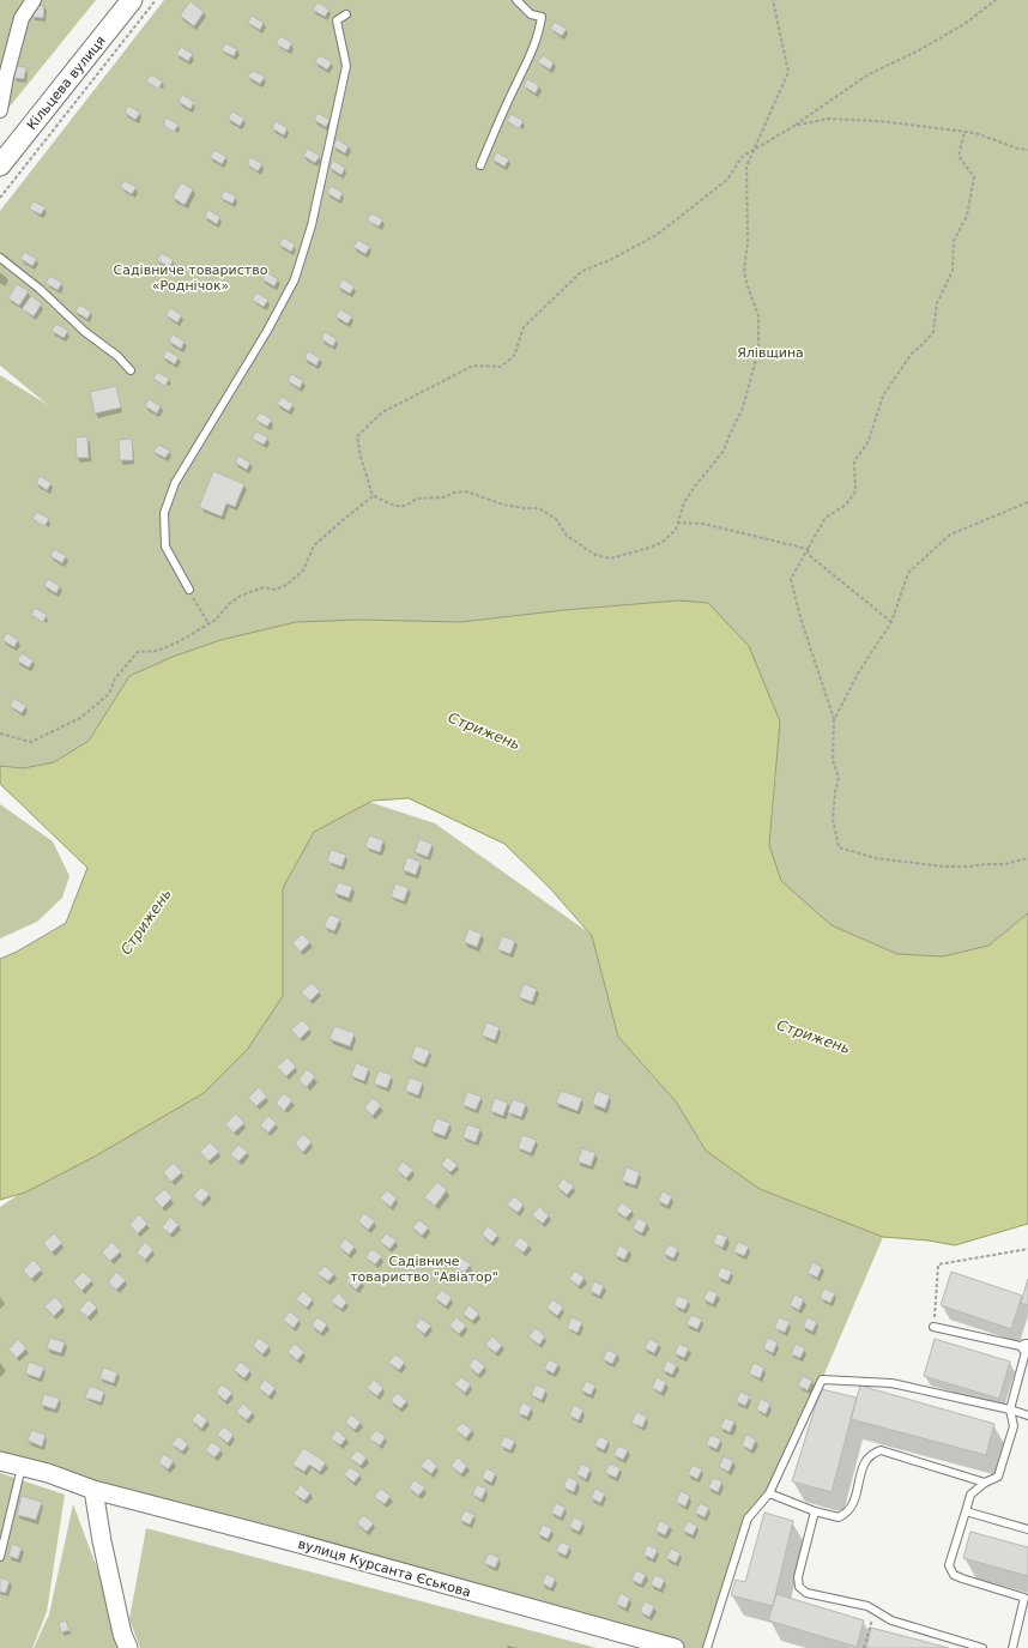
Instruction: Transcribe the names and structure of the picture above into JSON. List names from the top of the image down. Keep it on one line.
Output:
{"streets":{"main road":["Кільцева вулиця"],"street":["вулиця Курсанта Єськова"]},"water":["Стрижень"],"parks":["Садівниче товариство «Роднічок»","Ялівщина","Садівниче товариство \"Авіатор\""]}
